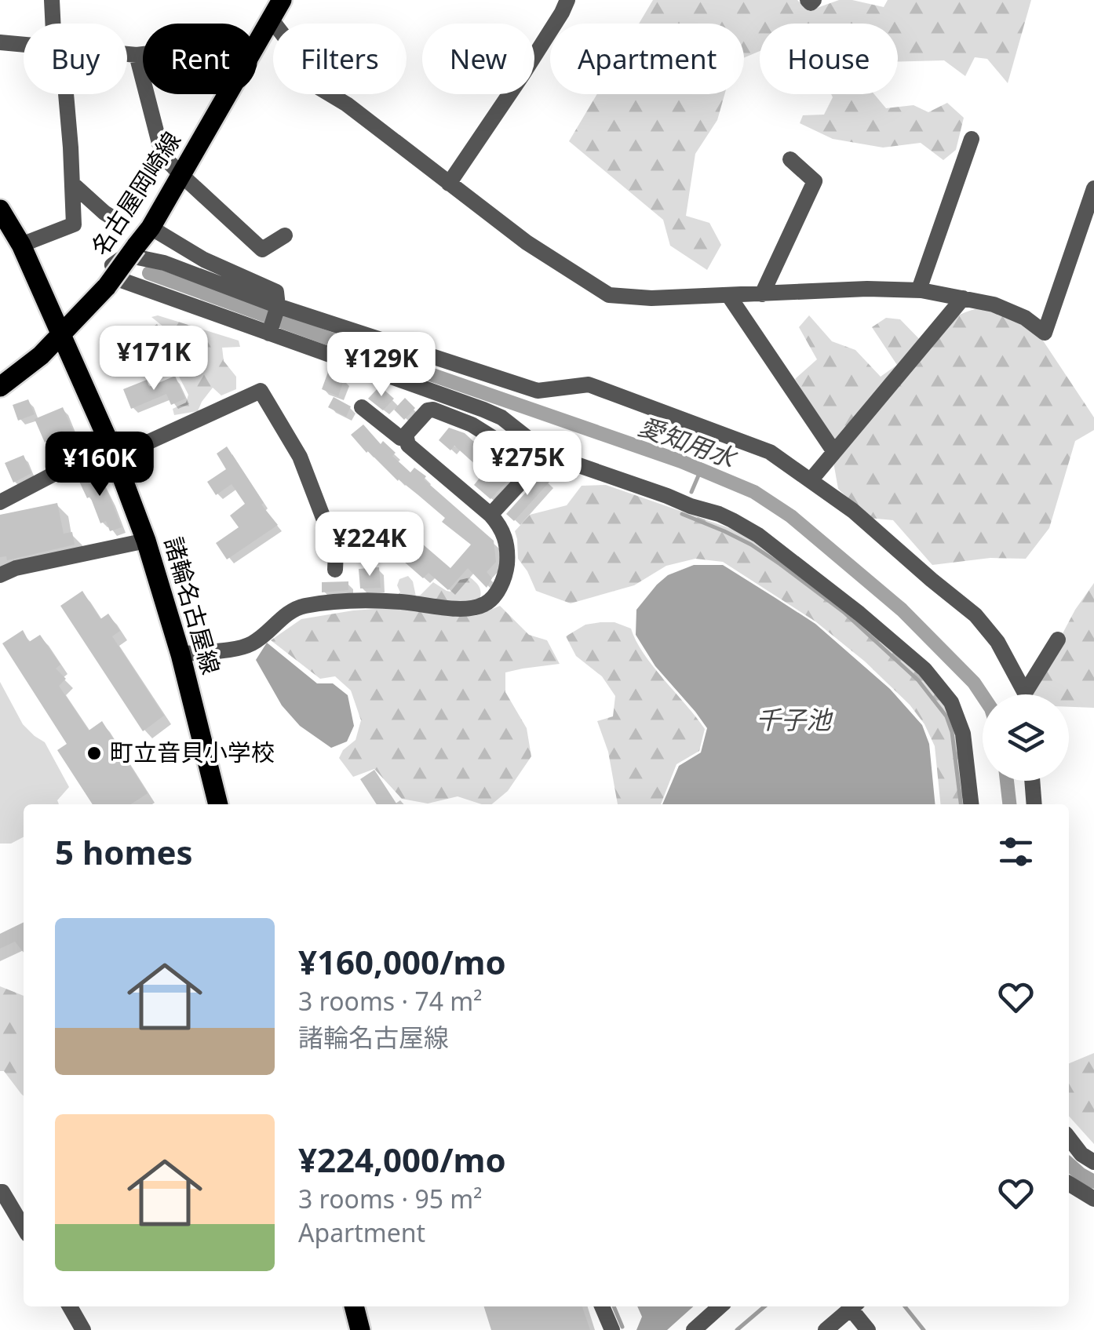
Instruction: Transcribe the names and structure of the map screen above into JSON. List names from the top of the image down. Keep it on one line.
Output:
{"streets":{"main road":["名古屋岡崎線","諸輪名古屋線"]},"crossings":[["名古屋岡崎線","諸輪名古屋線"]],"water":["愛知用水","千子池"],"places":["町立音貝小学校"],"page":{"chip":["Buy","Rent","Filters","New","Apartment","House"],"price":["¥171K","¥129K","¥275K","¥160K","¥224K"],"heading":"5 homes","list":[{"name":"¥160,000/mo","note":"3 rooms · 74 m² · 諸輪名古屋線"},{"name":"¥224,000/mo","note":"3 rooms · 95 m² · Apartment"}]}}
